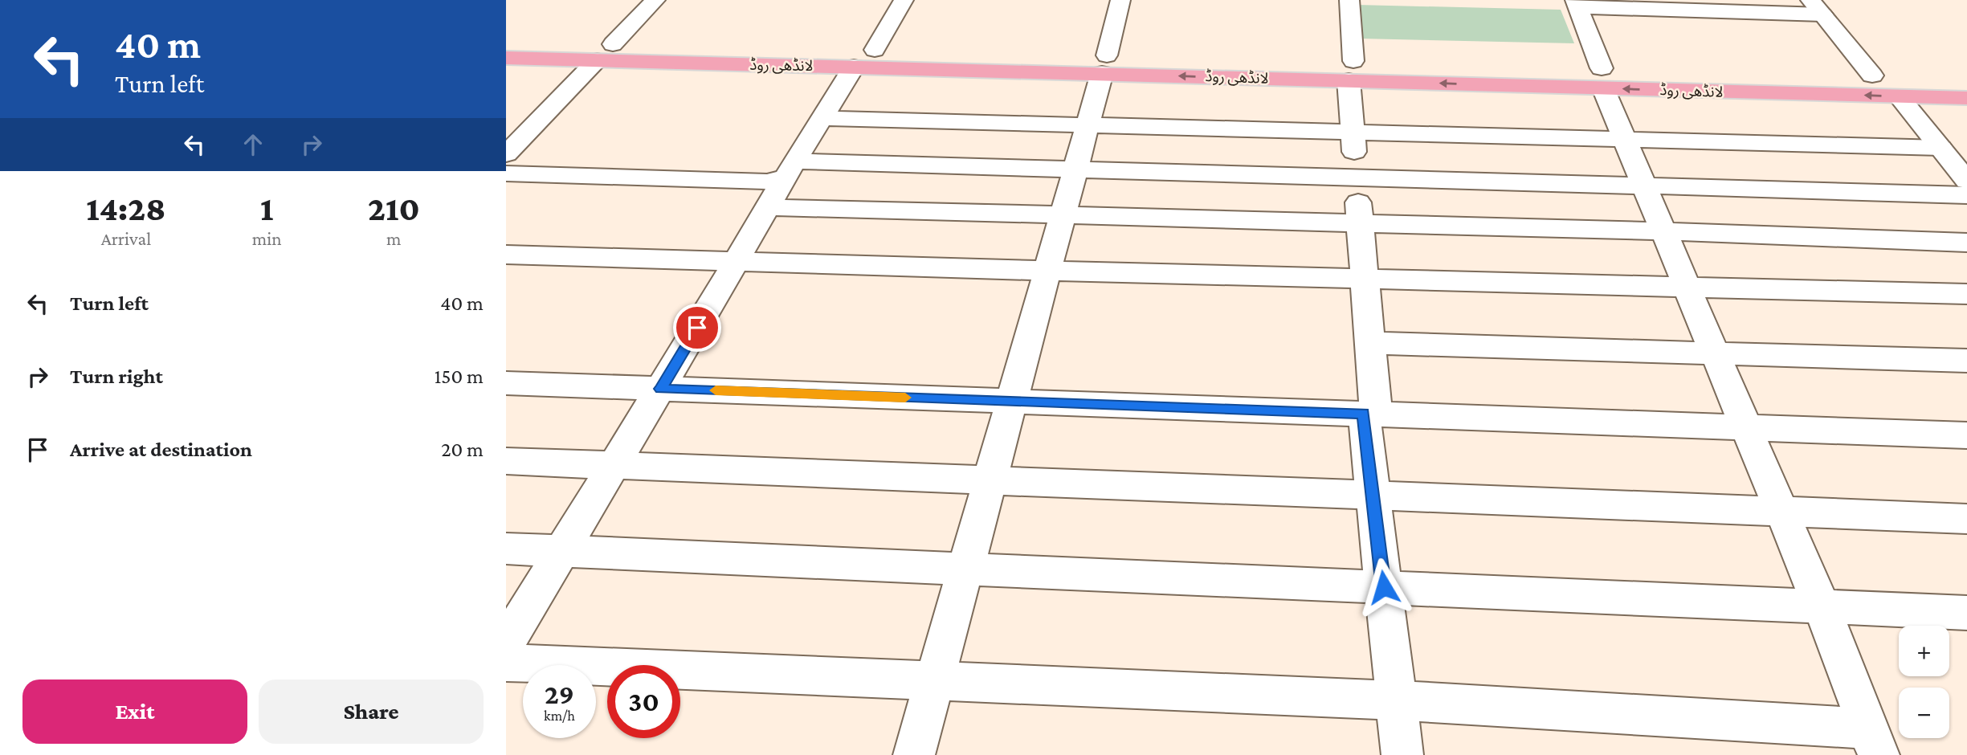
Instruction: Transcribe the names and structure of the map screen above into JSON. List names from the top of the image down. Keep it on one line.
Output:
{"streets":{"main road":["لانڈھی روڈ"]},"page":{"turn":["40 m","Turn left"],"eta":["14:28","Arrival","1","min","210","m"],"list":[{"name":"Turn left","value":"40 m"},{"name":"Turn right","value":"150 m"},{"name":"Arrive at destination","value":"20 m"}],"map_buttons":["+","−"],"speed":"29 km/h","limit":"30","buttons":["Exit","Share"]}}
